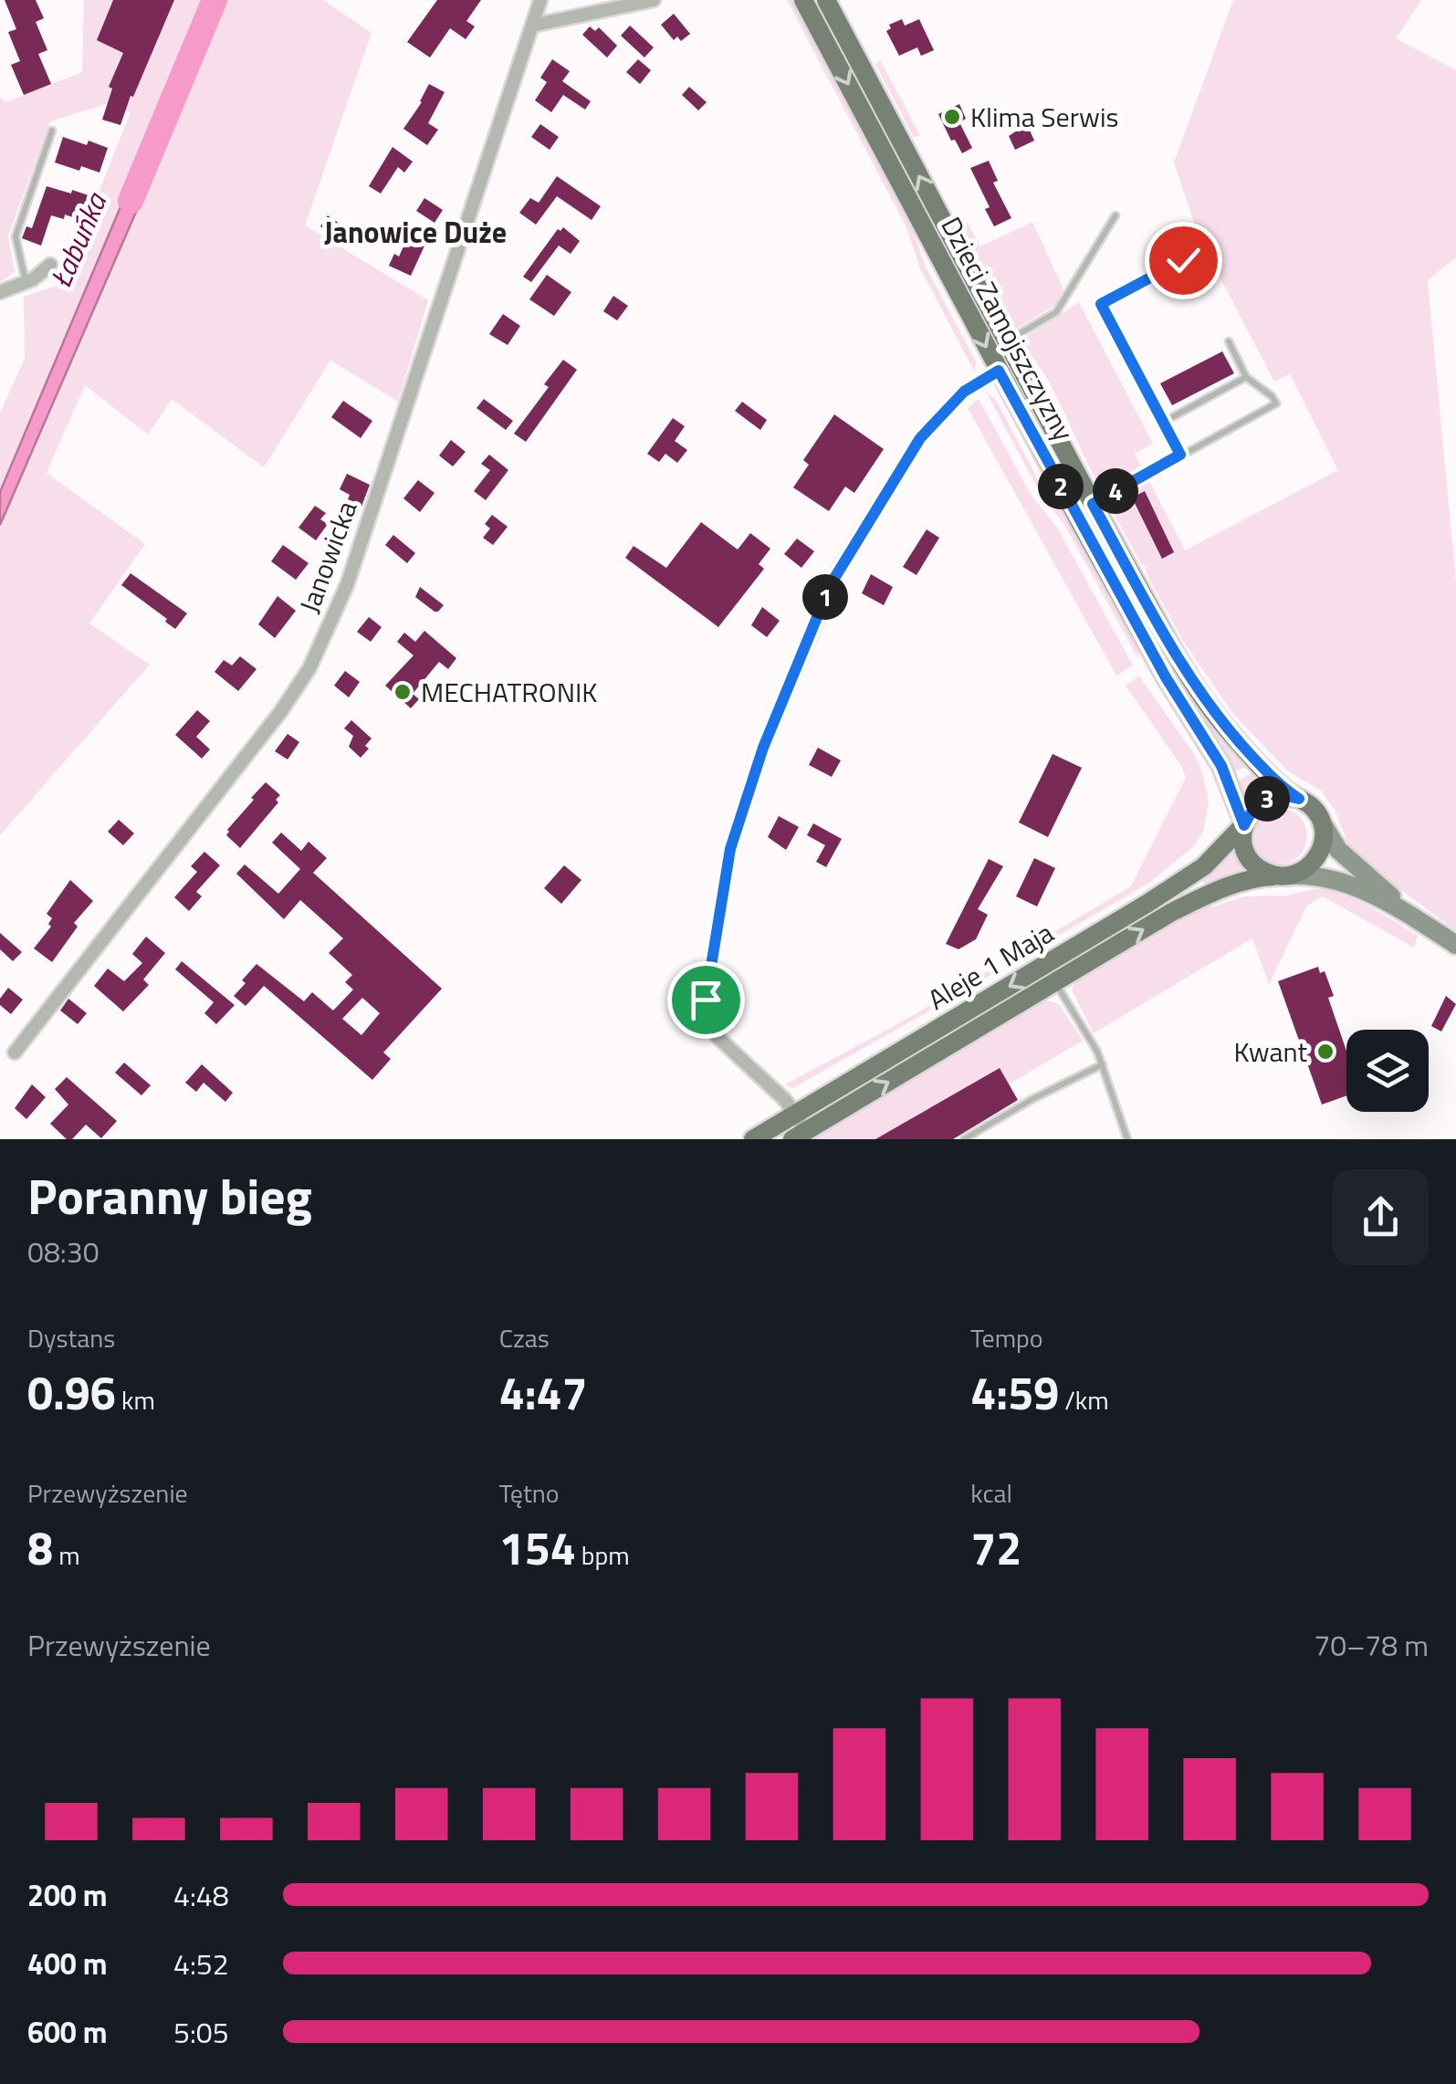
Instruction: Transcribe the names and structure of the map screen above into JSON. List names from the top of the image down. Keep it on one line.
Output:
{"streets":{"main road":["Dzieci Zamojszczyzny","Aleje 1 Maja"],"street":["Janowicka"]},"crossings":[["Dzieci Zamojszczyzny","Aleje 1 Maja"]],"districts":["Janowice Duże"],"water":["Łabuńka"],"places":["Klima Serwis","MECHATRONIK","Kwant"],"page":{"pins":["2","4","1","3"],"heading":["Poranny bieg","08:30"],"stats":[["Dystans","0.96 km"],["Czas","4:47"],["Tempo","4:59 /km"],["Przewyższenie","8 m"],["Tętno","154 bpm"],["kcal","72"]],"chart":["Przewyższenie","70–78 m"],"list":[{"name":"200 m","note":"4:48"},{"name":"400 m","note":"4:52"},{"name":"600 m","note":"5:05"}]}}
